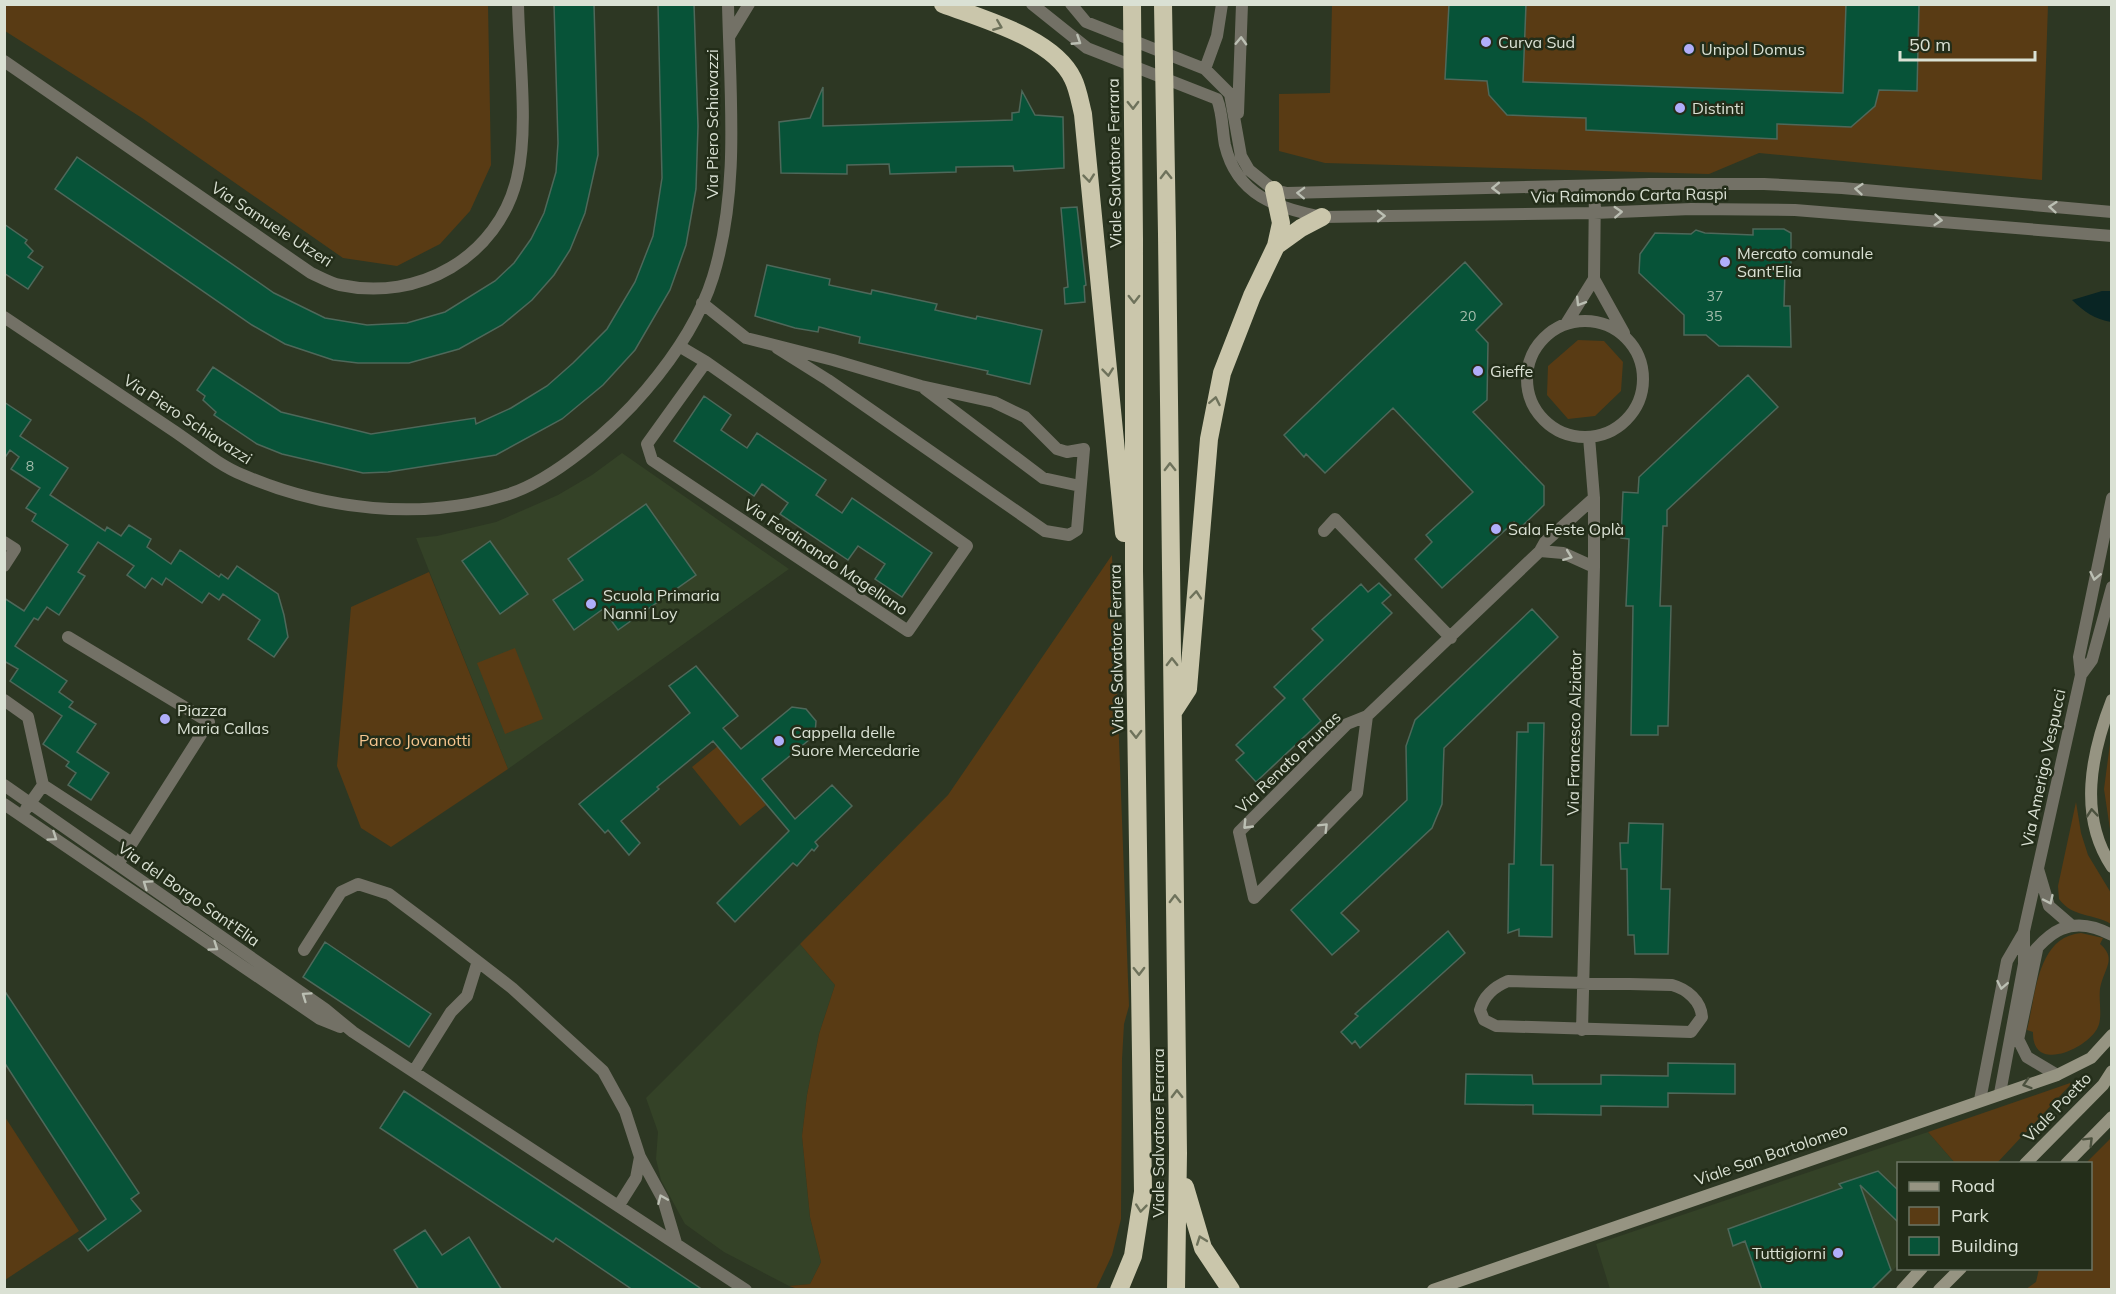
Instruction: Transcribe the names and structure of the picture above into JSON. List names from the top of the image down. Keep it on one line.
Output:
{"streets":{"highway":["Viale Salvatore Ferrara"],"street":["Via Piero Schiavazzi","Via Raimondo Carta Raspi","Via Samuele Utzeri","Via Ferdinando Magellano","Via Francesco Alziator","Via Renato Prunas","Via Amerigo Vespucci","Via del Borgo Sant'Elia","Viale Poetto","Viale San Bartolomeo"]},"crossings":[["Via Piero Schiavazzi","Via Ferdinando Magellano"],["Via Francesco Alziator","Via Renato Prunas"],["Via Amerigo Vespucci","Viale San Bartolomeo"]],"parks":["Parco Jovanotti"],"places":["Curva Sud","Unipol Domus","Distinti","Mercato comunale Sant'Elia","Gieffe","Sala Feste Oplà","Scuola Primaria Nanni Loy","Piazza Maria Callas","Cappella delle Suore Mercedarie","Tuttigiorni"],"house_numbers":["37","20","35","8"],"legend":["Road","Park","Building"],"scale_bar":"50 m"}
